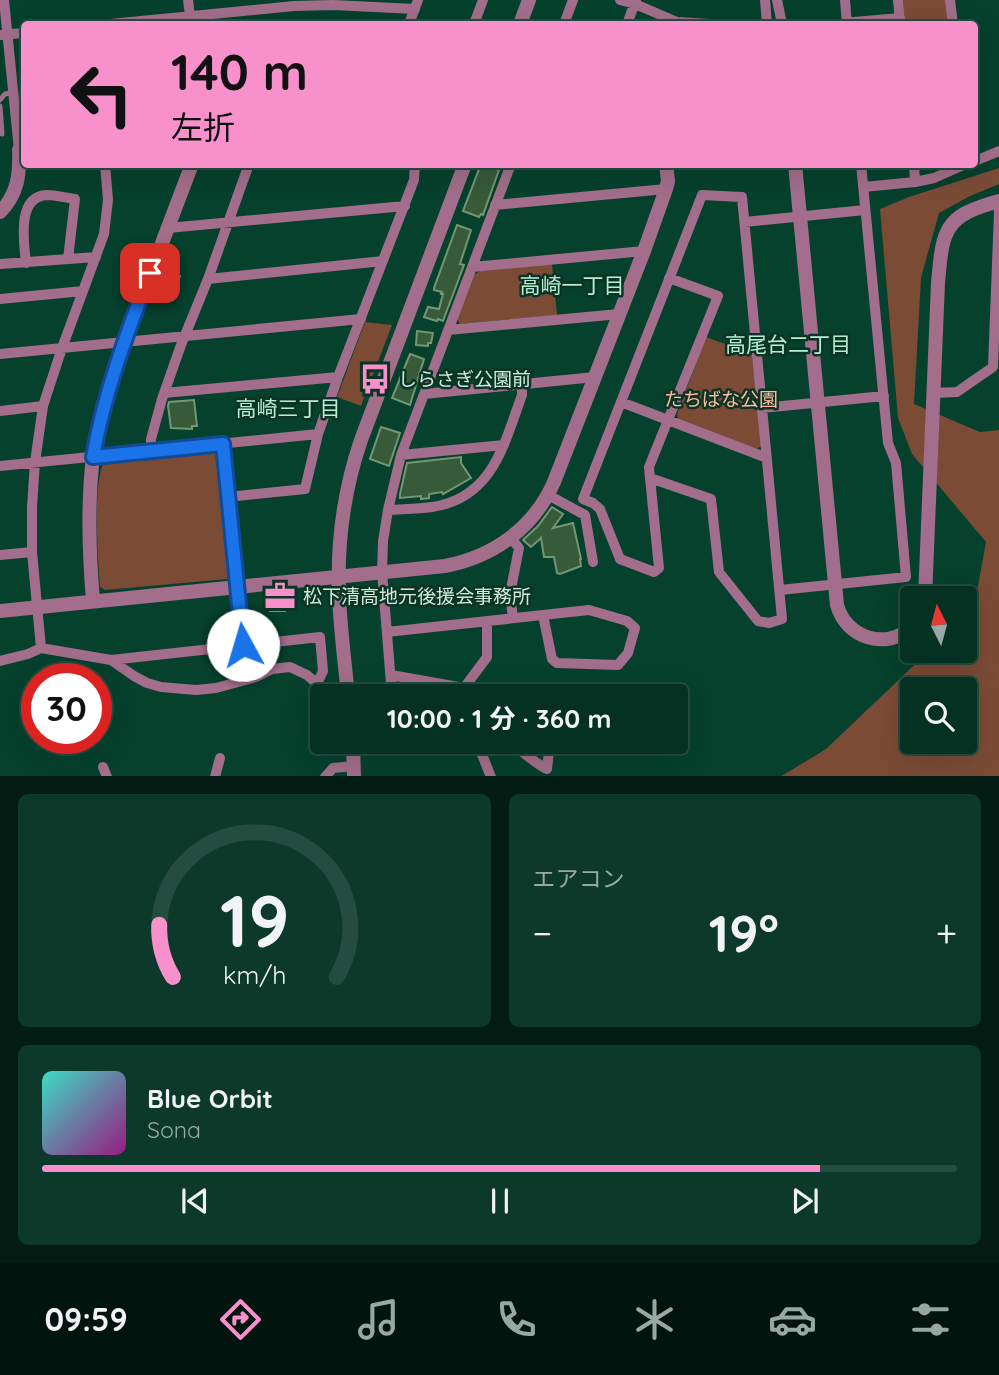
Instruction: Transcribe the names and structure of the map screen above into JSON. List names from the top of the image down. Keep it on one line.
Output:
{"districts":["高崎一丁目","高尾台二丁目","高崎三丁目"],"parks":["たちばな公園"],"places":{"bus stop":["しらさぎ公園前"],"office":["松下清高地元後援会事務所"]},"north":"top","page":{"turn":["140 m","左折"],"limit":"30","trip":"10:00 · 1 分 · 360 m","tile":"エアコン","heat":["−","19°","+"],"song":["Blue Orbit","Sona"],"tabs":"09:59","gauge":["19","km/h"]}}
